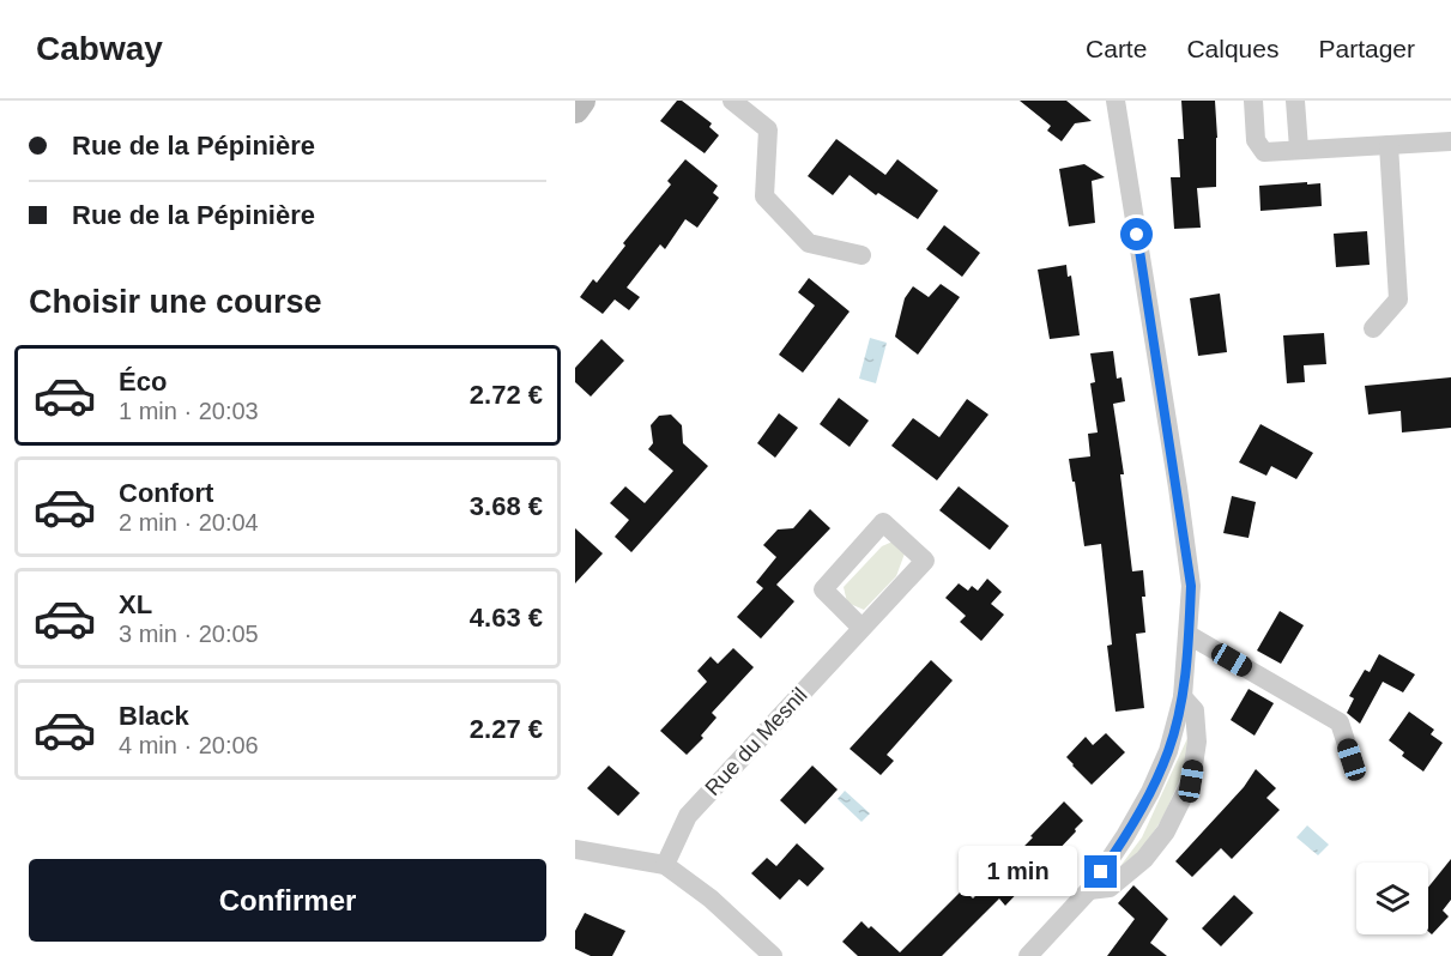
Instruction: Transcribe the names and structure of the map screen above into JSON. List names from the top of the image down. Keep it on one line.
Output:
{"streets":{"street":["Rue du Mesnil"]},"page":{"header":"Cabway","nav":["Carte","Calques","Partager"],"banner":["Rue de la Pépinière","Rue de la Pépinière"],"heading":"Choisir une course","list":[{"name":"Éco","note":"1 min · 20:03","value":"2.72 €"},{"name":"Confort","note":"2 min · 20:04","value":"3.68 €"},{"name":"XL","note":"3 min · 20:05","value":"4.63 €"},{"name":"Black","note":"4 min · 20:06","value":"2.27 €"}],"buttons":"Confirmer","bubble":"1 min"}}
